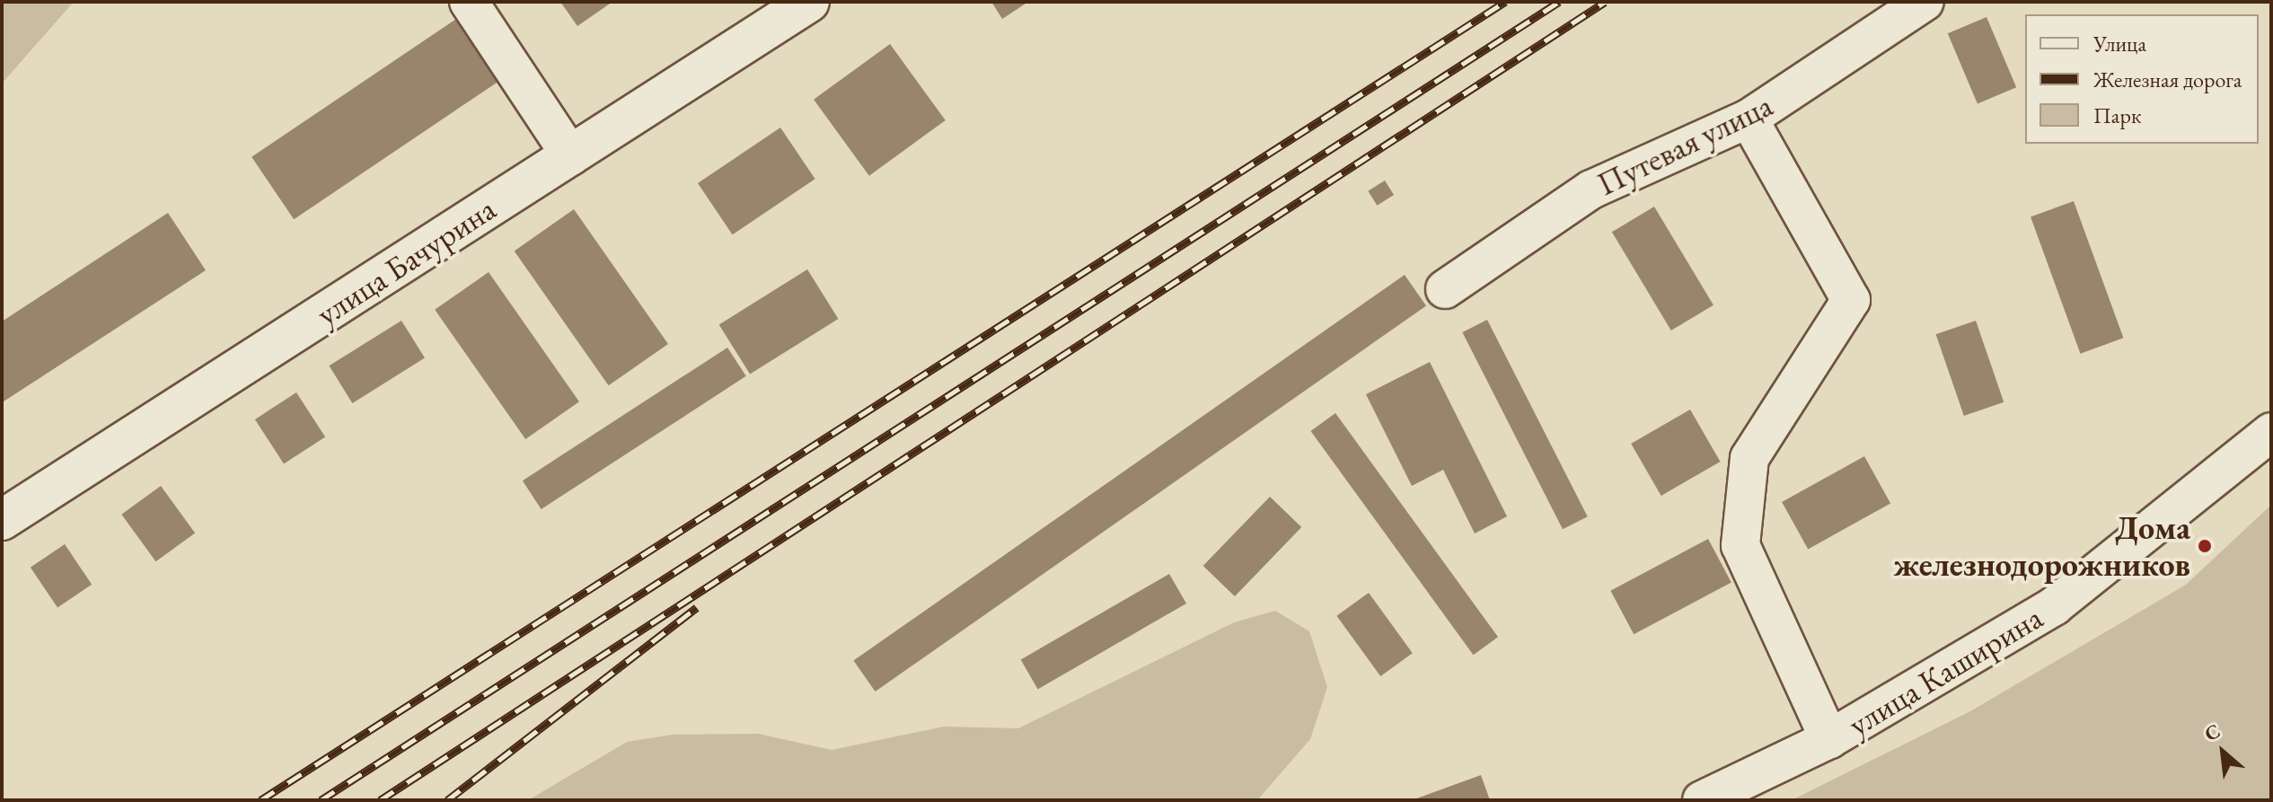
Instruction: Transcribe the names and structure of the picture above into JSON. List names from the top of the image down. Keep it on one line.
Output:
{"streets":{"street":["Путевая улица","улица Бачурина","улица Каширина"]},"places":["Дома железнодорожников"],"legend":["Улица","Железная дорога","Парк"],"north":"top left"}
